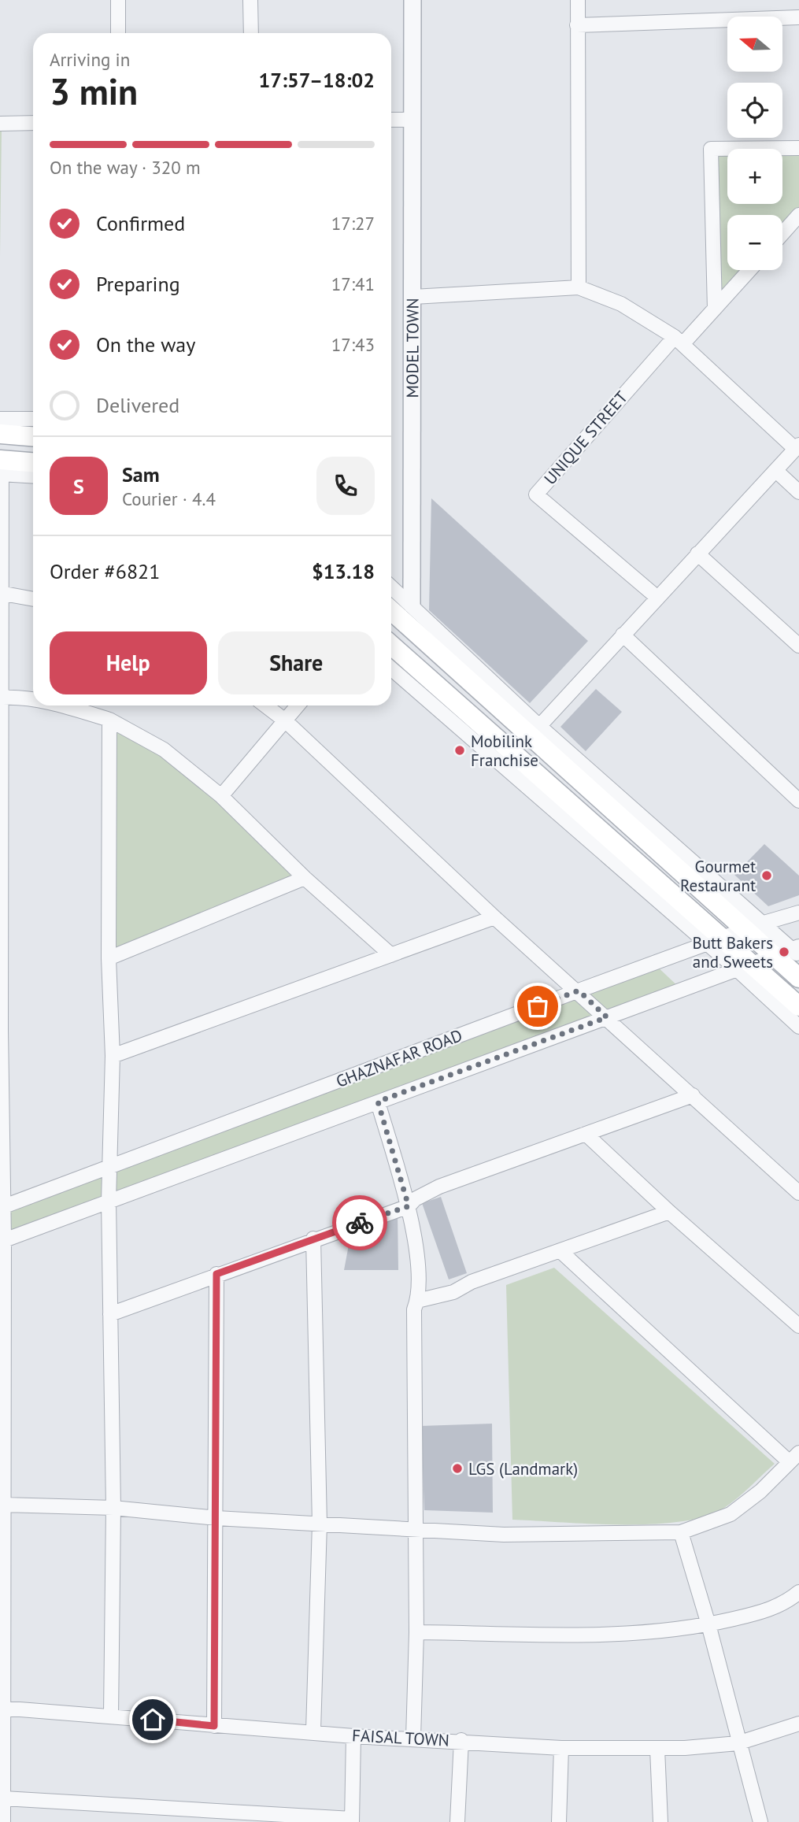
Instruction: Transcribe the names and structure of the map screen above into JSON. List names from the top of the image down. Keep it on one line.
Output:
{"streets":{"street":["MODEL TOWN","UNIQUE STREET","GHAZNAFAR ROAD","FAISAL TOWN"]},"places":["Mobilink Franchise","Gourmet Restaurant","Butt Bakers and Sweets","LGS (Landmark)"],"north":"left","page":{"map_buttons":["+","−"],"heading":["3 min","Arriving in","17:57–18:02"],"panel":["Sam","Courier · 4.4","Order #6821","$13.18"],"bar":"On the way · 320 m","list":[["Confirmed","17:27"],["Preparing","17:41"],["On the way","17:43"],"Delivered"],"round":"S","buttons":["Help","Share"]}}
